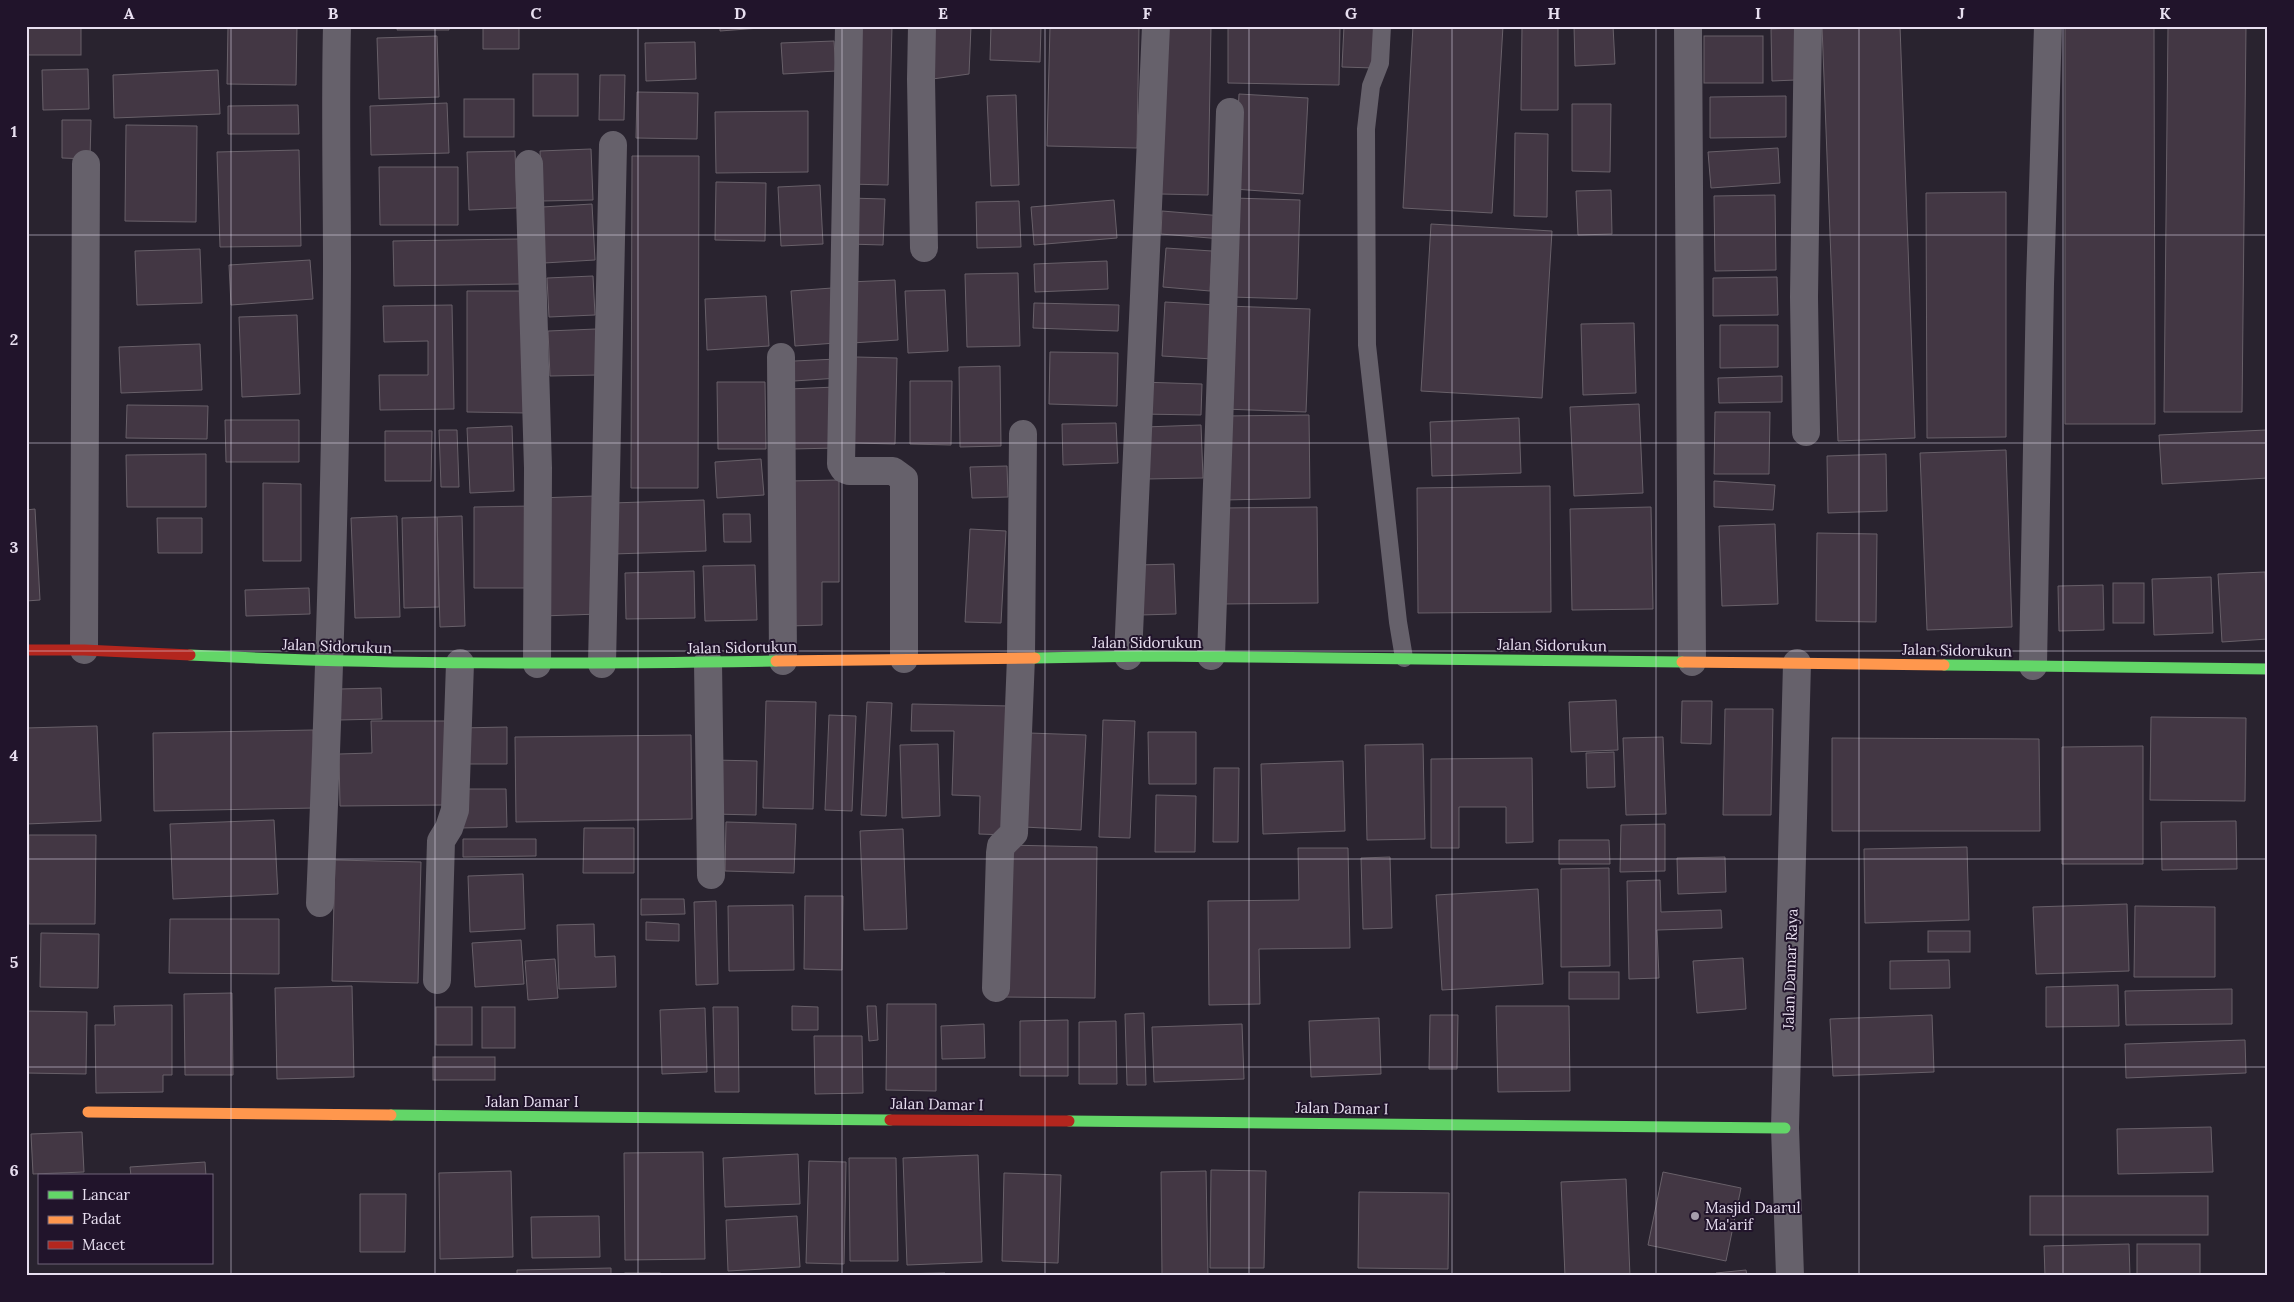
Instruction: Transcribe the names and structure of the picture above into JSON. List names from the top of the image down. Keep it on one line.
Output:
{"streets":{"street":["Jalan Sidorukun","Jalan Damar Raya","Jalan Damar I"]},"crossings":[["Jalan Sidorukun","Jalan Damar Raya"],["Jalan Damar Raya","Jalan Damar I"]],"places":["Masjid Daarul Ma'arif"],"legend":["Lancar","Padat","Macet"],"grid":{"columns":["A","B","C","D","E","F","G","H","I","J","K"],"rows":["1","2","3","4","5","6"]}}
